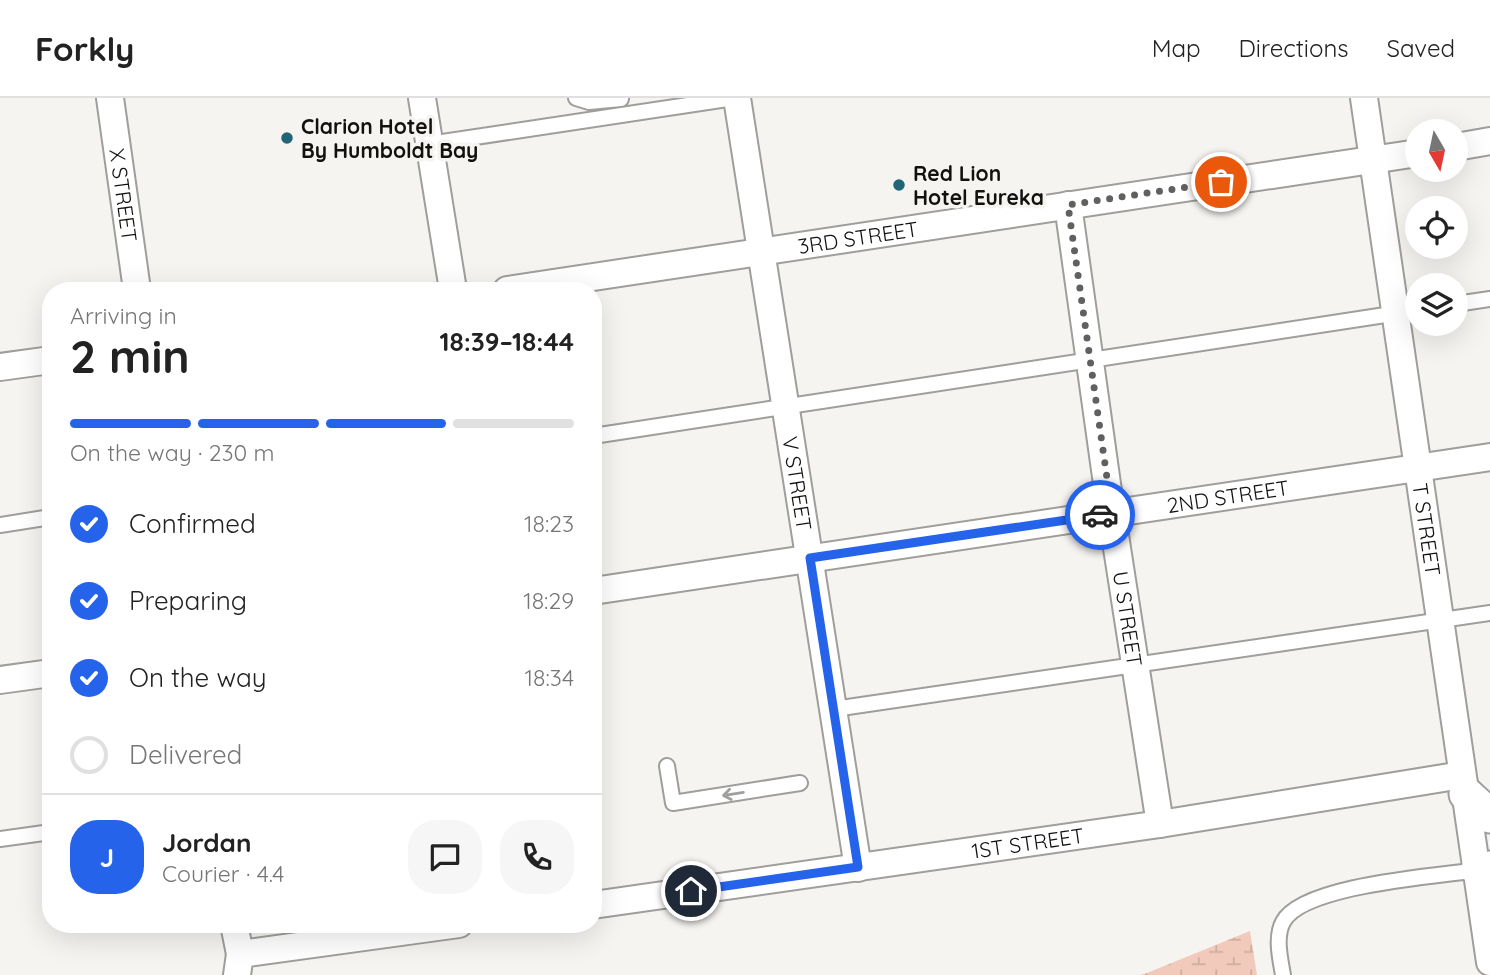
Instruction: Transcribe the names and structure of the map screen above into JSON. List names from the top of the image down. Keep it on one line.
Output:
{"streets":{"street":["X STREET","3RD STREET","V STREET","2ND STREET","T STREET","U STREET","1ST STREET"]},"crossings":[["3RD STREET","V STREET"],["3RD STREET","T STREET"],["3RD STREET","U STREET"],["V STREET","2ND STREET"],["V STREET","1ST STREET"],["2ND STREET","T STREET"],["2ND STREET","U STREET"],["T STREET","1ST STREET"],["U STREET","1ST STREET"]],"places":["Clarion Hotel By Humboldt Bay","Red Lion Hotel Eureka"],"north":"bottom","page":{"header":"Forkly","nav":["Map","Directions","Saved"],"heading":["2 min","Arriving in","18:39–18:44"],"panel":["Jordan","Courier · 4.4"],"bar":"On the way · 230 m","list":[["Confirmed","18:23"],["Preparing","18:29"],["On the way","18:34"],"Delivered"],"round":"J"}}
